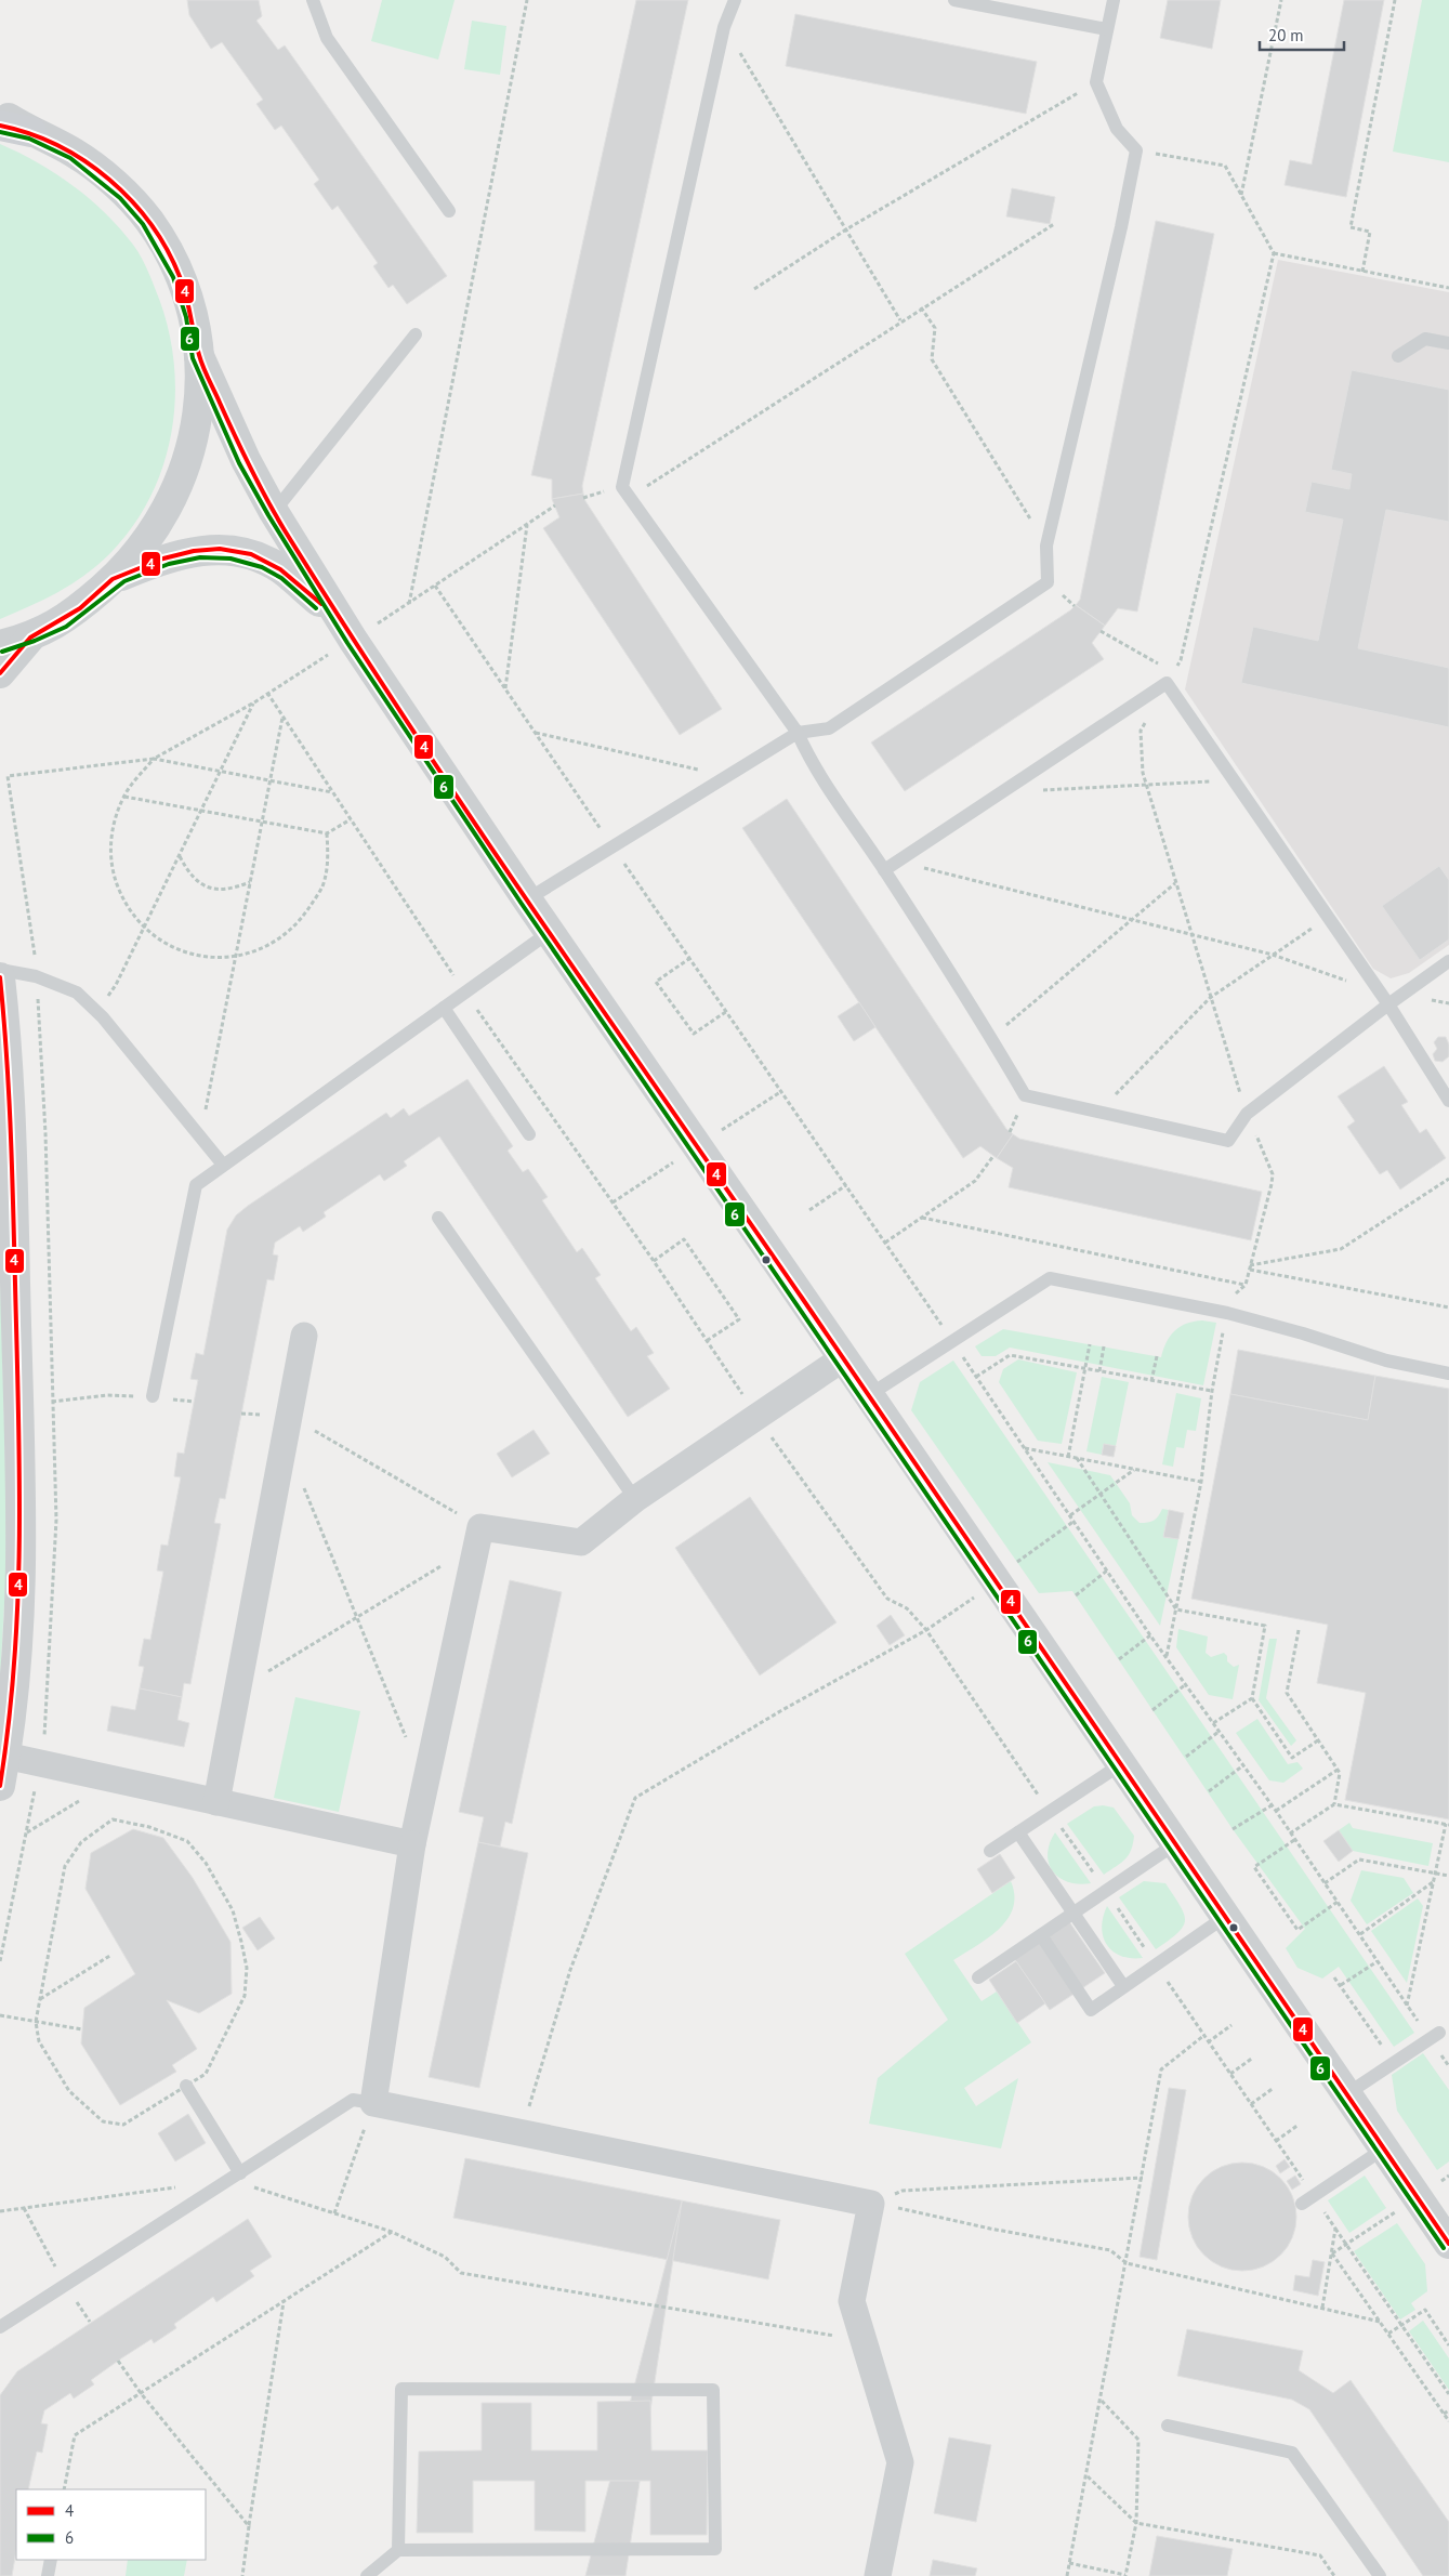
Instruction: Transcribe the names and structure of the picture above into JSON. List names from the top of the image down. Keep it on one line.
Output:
{"lines":["transit line 4","transit line 6"],"legend":["4","6"],"scale_bar":"20 m"}
